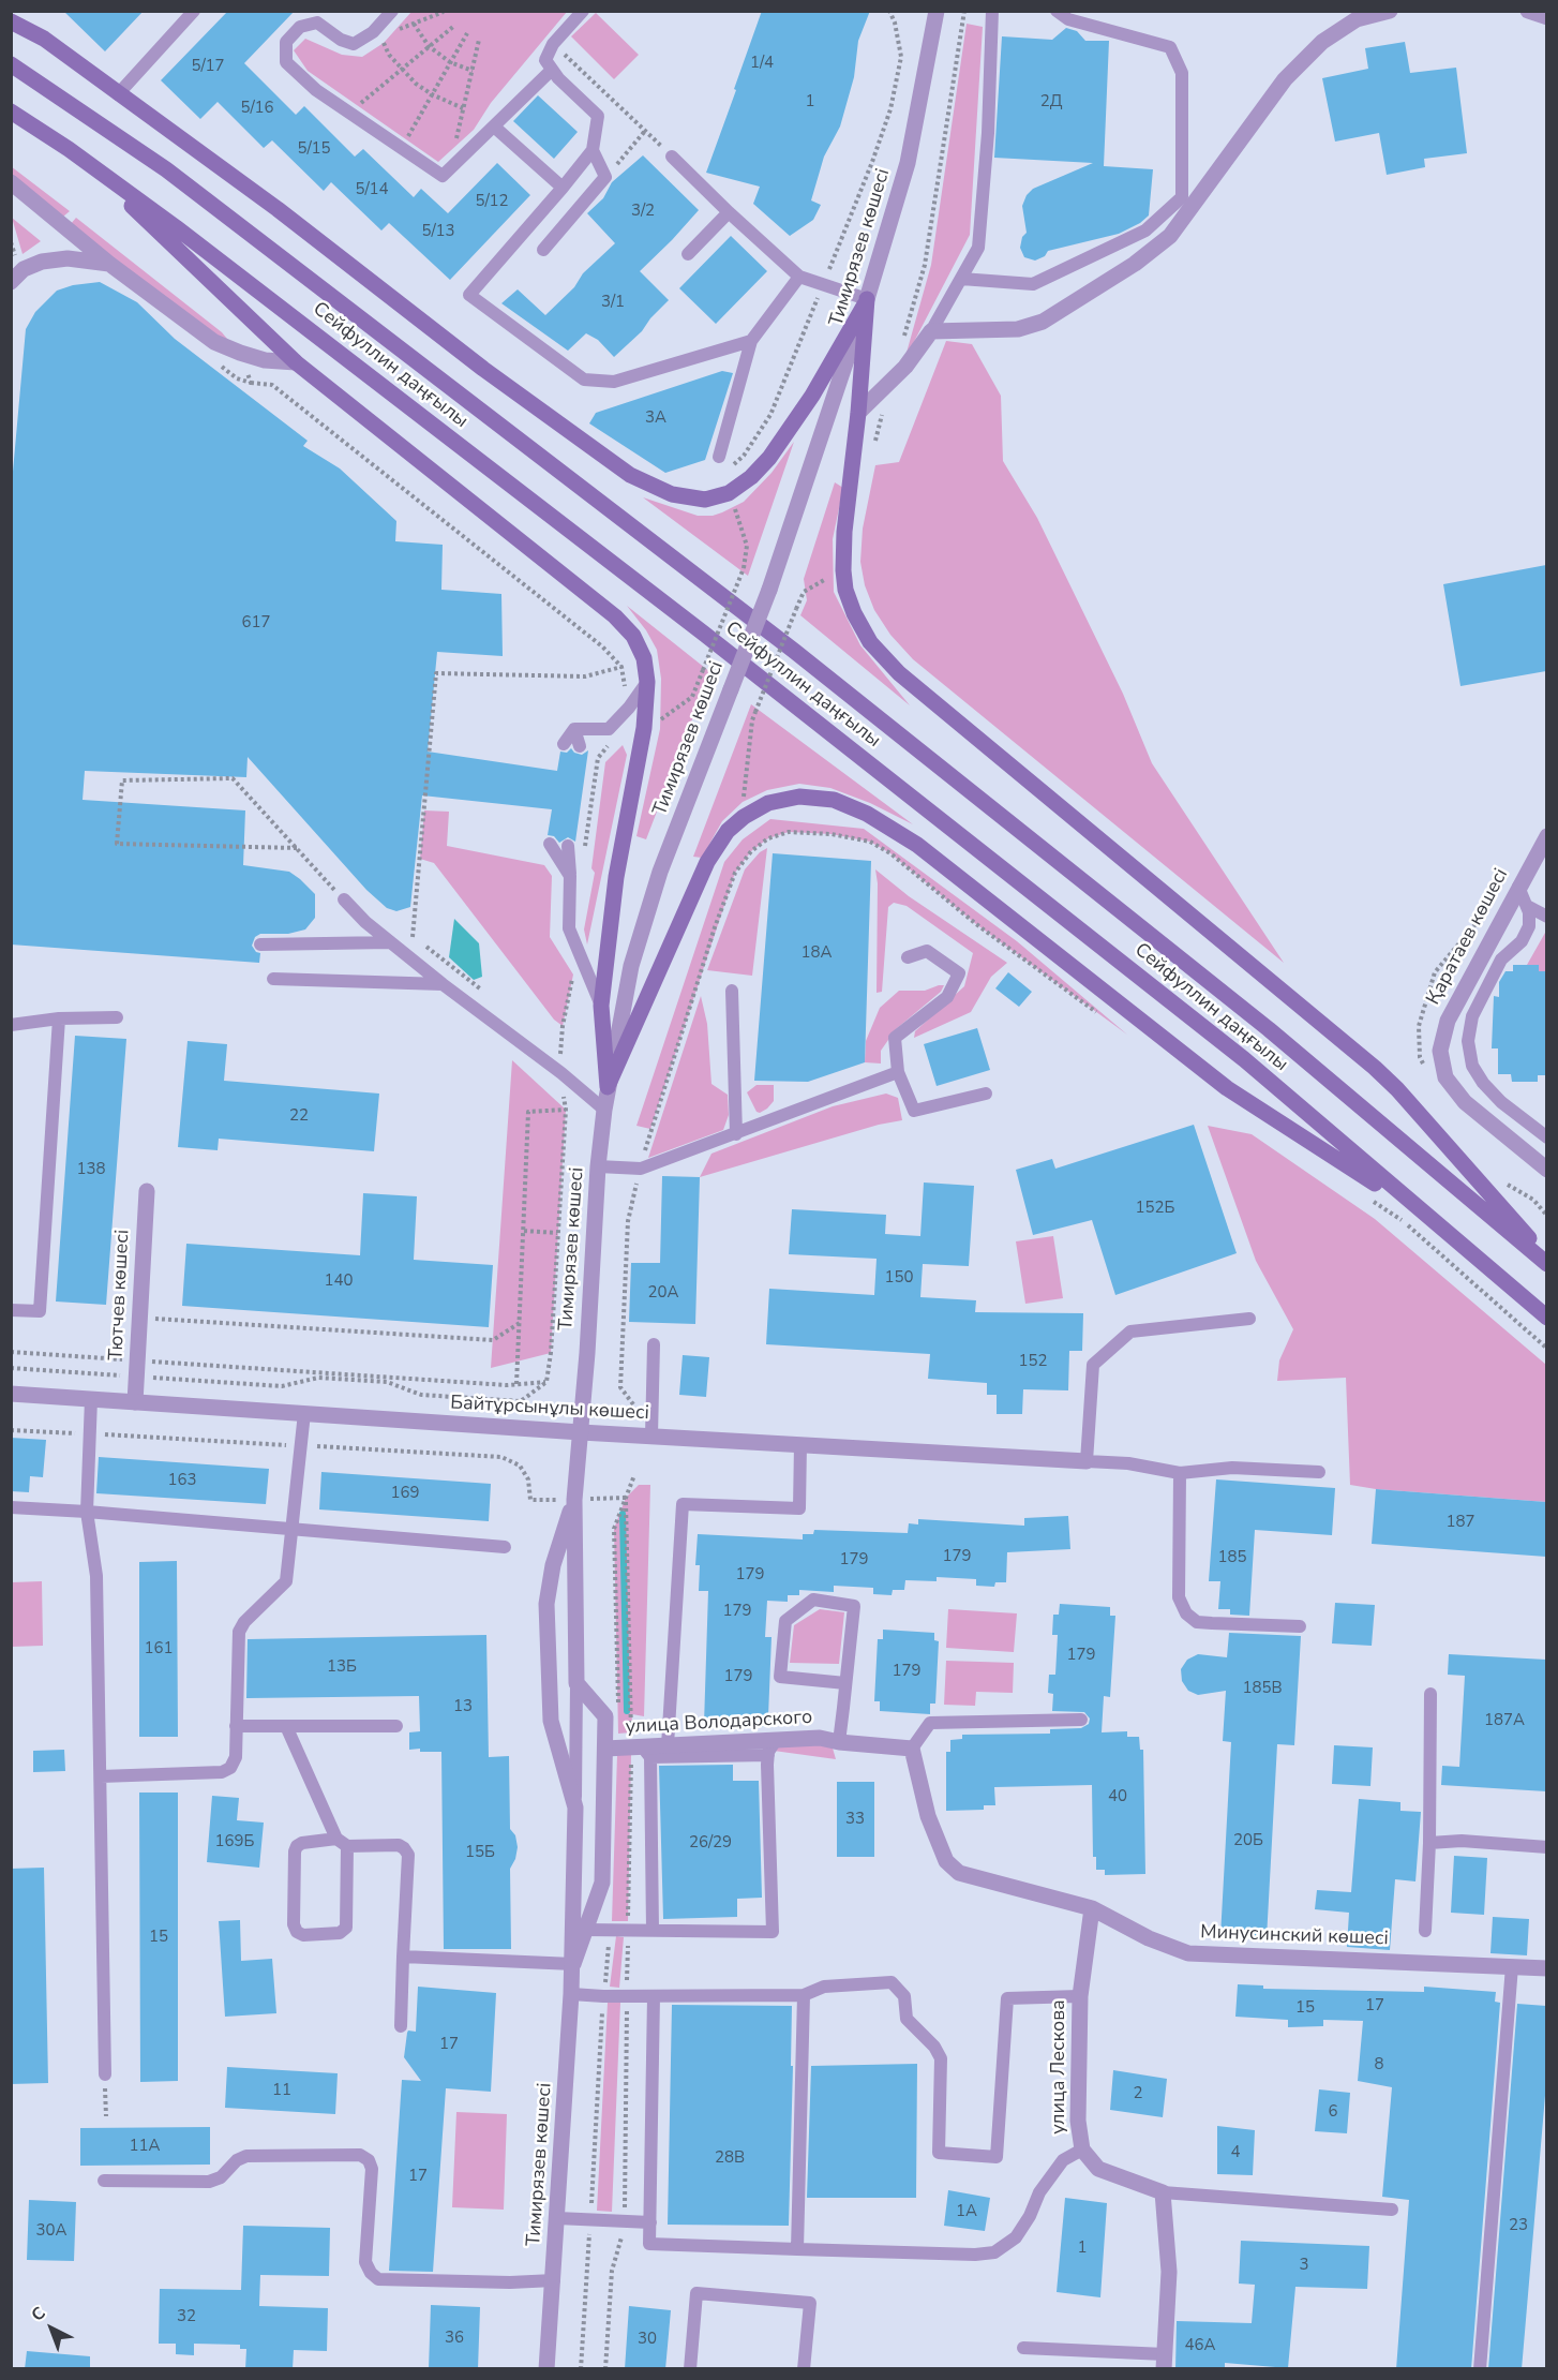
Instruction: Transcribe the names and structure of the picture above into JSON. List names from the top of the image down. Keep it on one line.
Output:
{"streets":{"main road":["Сейфуллин даңғылы"],"street":["Тимирязев көшесі","Қаратаев көшесі","Тютчев көшесі","Байтұрсынұлы көшесі","улица Володарского","Минусинский көшесі","улица Лескова"]},"crossings":[["Тимирязев көшесі","Байтұрсынұлы көшесі"],["Тимирязев көшесі","улица Володарского"],["Тютчев көшесі","Байтұрсынұлы көшесі"],["улица Володарского","Минусинский көшесі"],["Минусинский көшесі","улица Лескова"]],"house_numbers":["1/4","5/17","1","2Д","5/16","5/15","5/14","5/12","3/2","5/13","3/1","3А","617","18А","22","138","152Б","150","140","20А","152","163","169","187","179","185","179","179","179","161","179","13Б","179","179","185В","13","187А","40","33","20Б","169Б","26/29","15Б","15","17","15","17","8","11","2","6","11А","4","28В","17","1А","23","30А","1","3","32","36","30","46А"],"north":"top left"}
